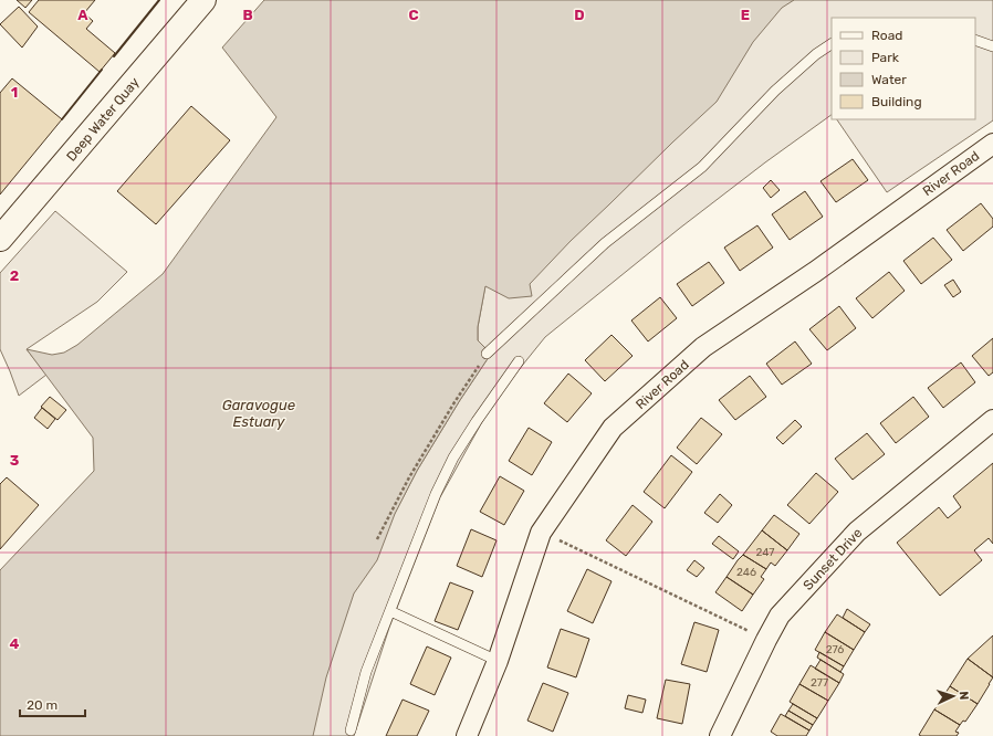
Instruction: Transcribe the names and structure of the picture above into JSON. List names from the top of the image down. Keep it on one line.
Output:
{"streets":{"street":["Deep Water Quay","River Road","Sunset Drive"]},"water":["Garavogue Estuary"],"house_numbers":["247","246","276","277"],"legend":["Road","Park","Water","Building"],"scale_bar":"20 m","north":"right","grid":{"columns":["A","B","C","D","E"],"rows":["1","2","3","4"]}}
